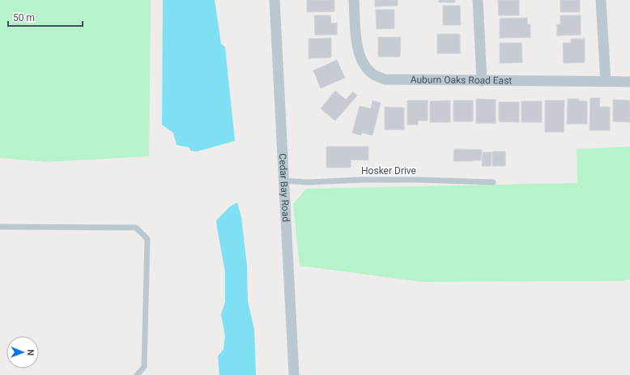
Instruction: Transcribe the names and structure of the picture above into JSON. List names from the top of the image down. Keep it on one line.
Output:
{"streets":{"street":["Auburn Oaks Road East","Cedar Bay Road"],"lane":["Hosker Drive"]},"crossings":[["Hosker Drive","Cedar Bay Road"]],"scale_bar":"50 m","north":"right"}
